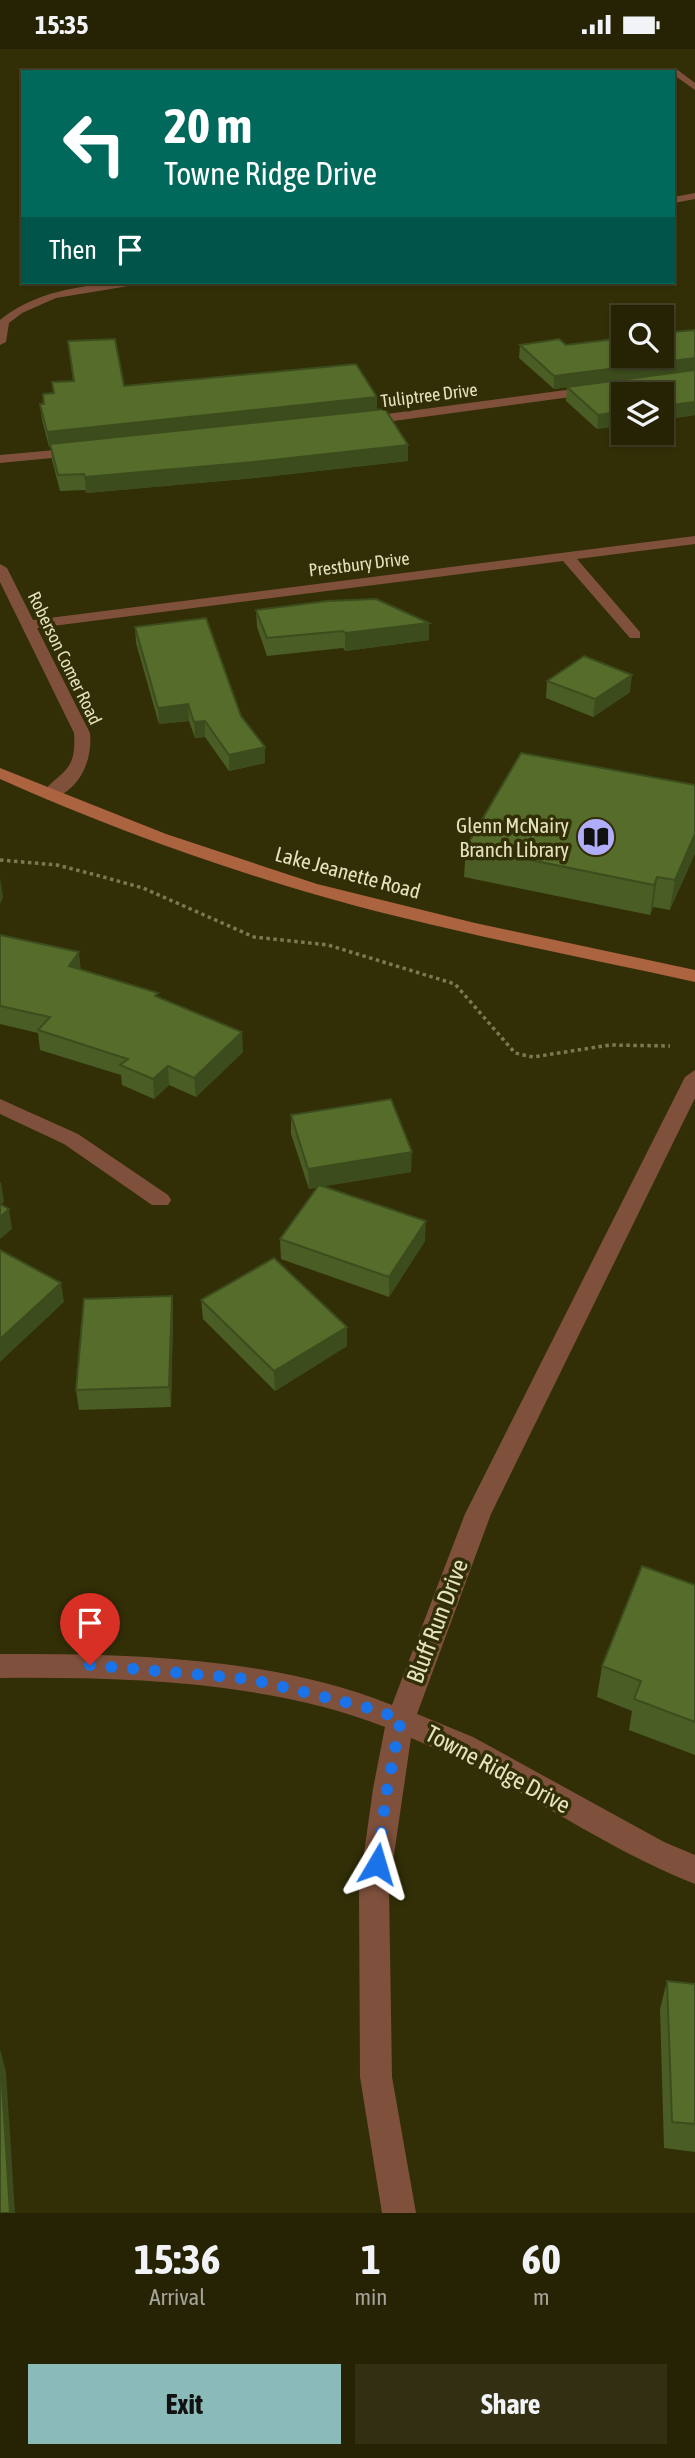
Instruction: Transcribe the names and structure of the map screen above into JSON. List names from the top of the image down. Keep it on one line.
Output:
{"streets":{"street":["Tuliptree Drive","Prestbury Drive","Roberson Comer Road","Lake Jeanette Road","Bluff Run Drive","Towne Ridge Drive"]},"crossings":[["Prestbury Drive","Roberson Comer Road"],["Roberson Comer Road","Lake Jeanette Road"],["Bluff Run Drive","Towne Ridge Drive"]],"places":{"library":["Glenn McNairy Branch Library"]},"page":{"status":"15:35","turn":["20 m","Towne Ridge Drive"],"then":"Then","eta":["15:36","Arrival","1","min","60","m"],"buttons":["Exit","Share"]}}
